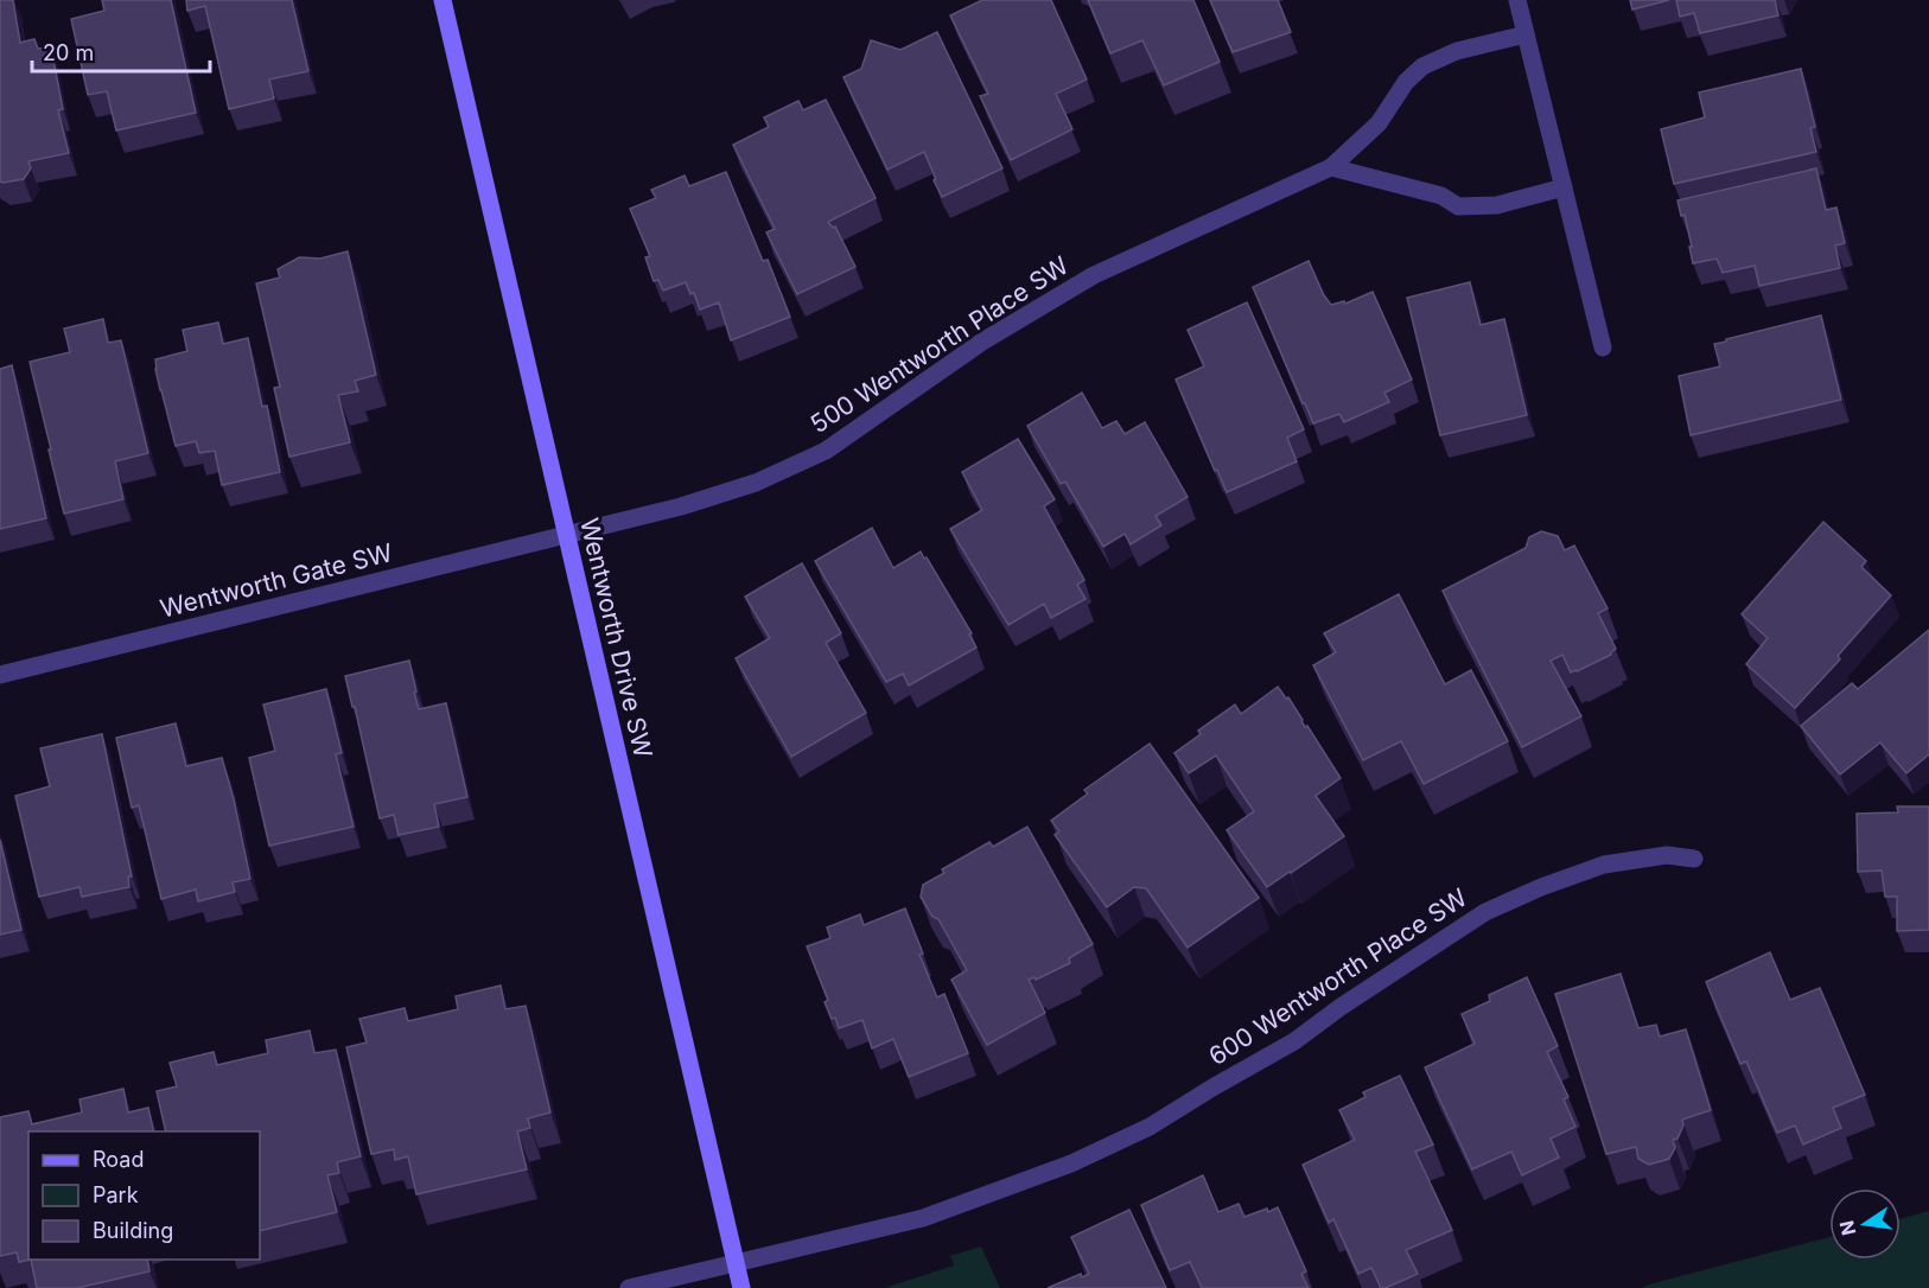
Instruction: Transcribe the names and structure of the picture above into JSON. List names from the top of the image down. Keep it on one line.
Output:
{"streets":{"street":["500 Wentworth Place SW","Wentworth Gate SW","Wentworth Drive SW","600 Wentworth Place SW"]},"crossings":[["500 Wentworth Place SW","Wentworth Gate SW"],["500 Wentworth Place SW","Wentworth Drive SW"],["Wentworth Gate SW","Wentworth Drive SW"],["Wentworth Drive SW","600 Wentworth Place SW"]],"legend":["Road","Park","Building"],"scale_bar":"20 m","north":"left"}
